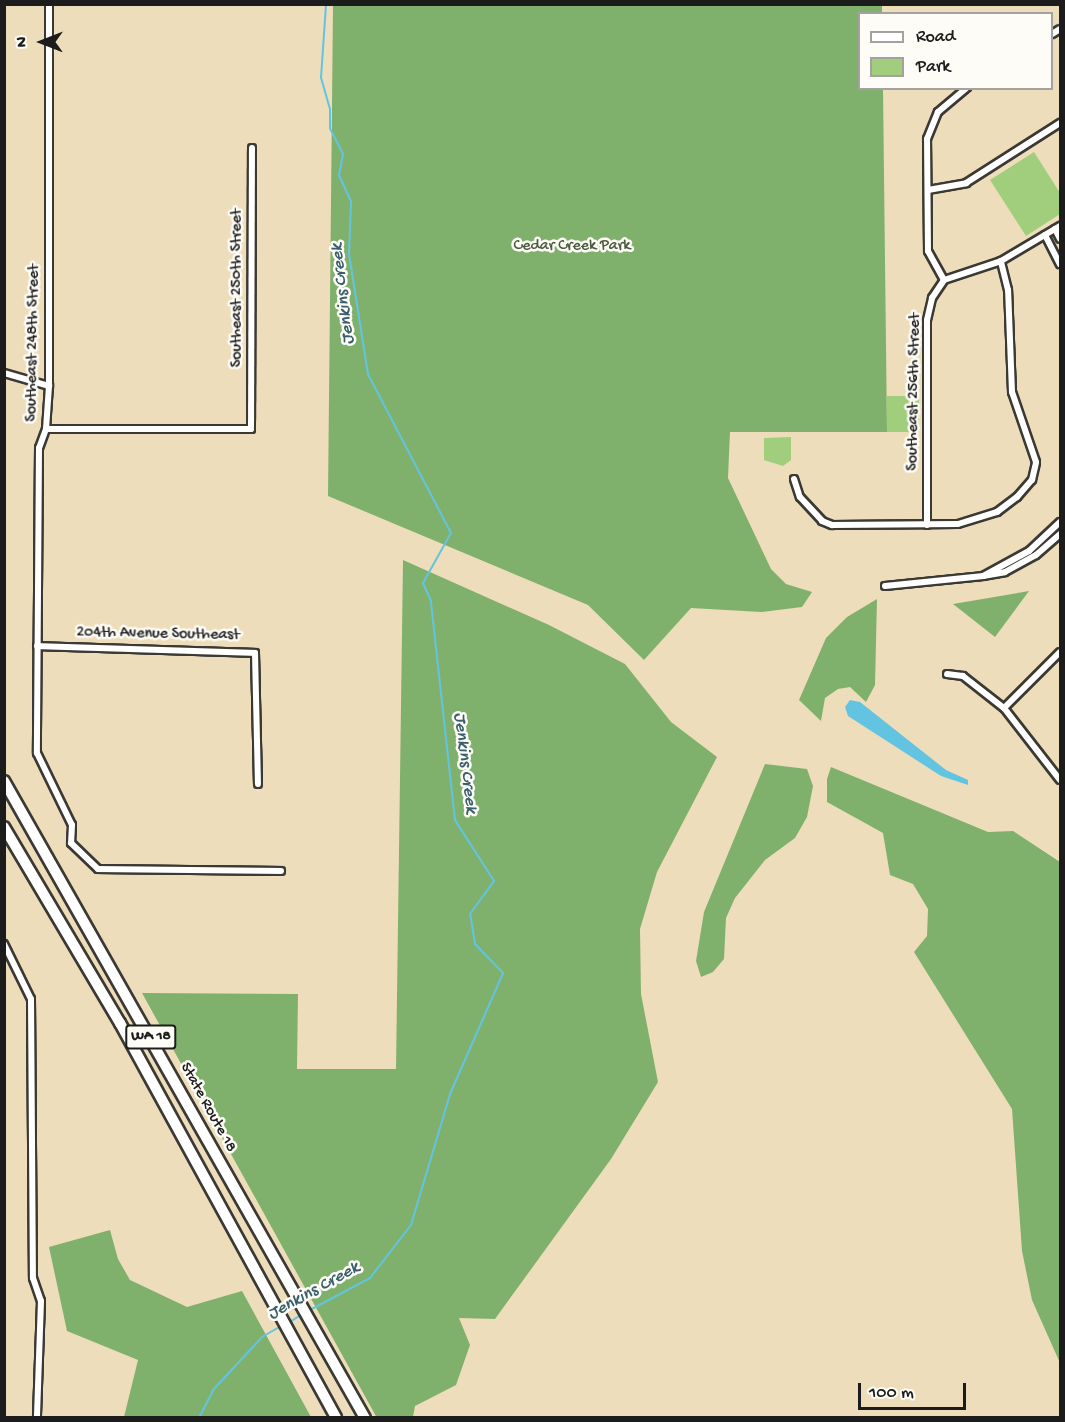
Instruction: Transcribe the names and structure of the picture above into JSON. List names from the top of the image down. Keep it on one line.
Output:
{"streets":{"highway":["WA 18","State Route 18"],"street":["Southeast 250th Street","Southeast 248th Street","Southeast 256th Street","204th Avenue Southeast"]},"crossings":[["Southeast 250th Street","Southeast 248th Street"],["Southeast 248th Street","204th Avenue Southeast"]],"water":["Jenkins Creek"],"parks":["Cedar Creek Park"],"legend":["Road","Park"],"scale_bar":"100 m","north":"left"}
